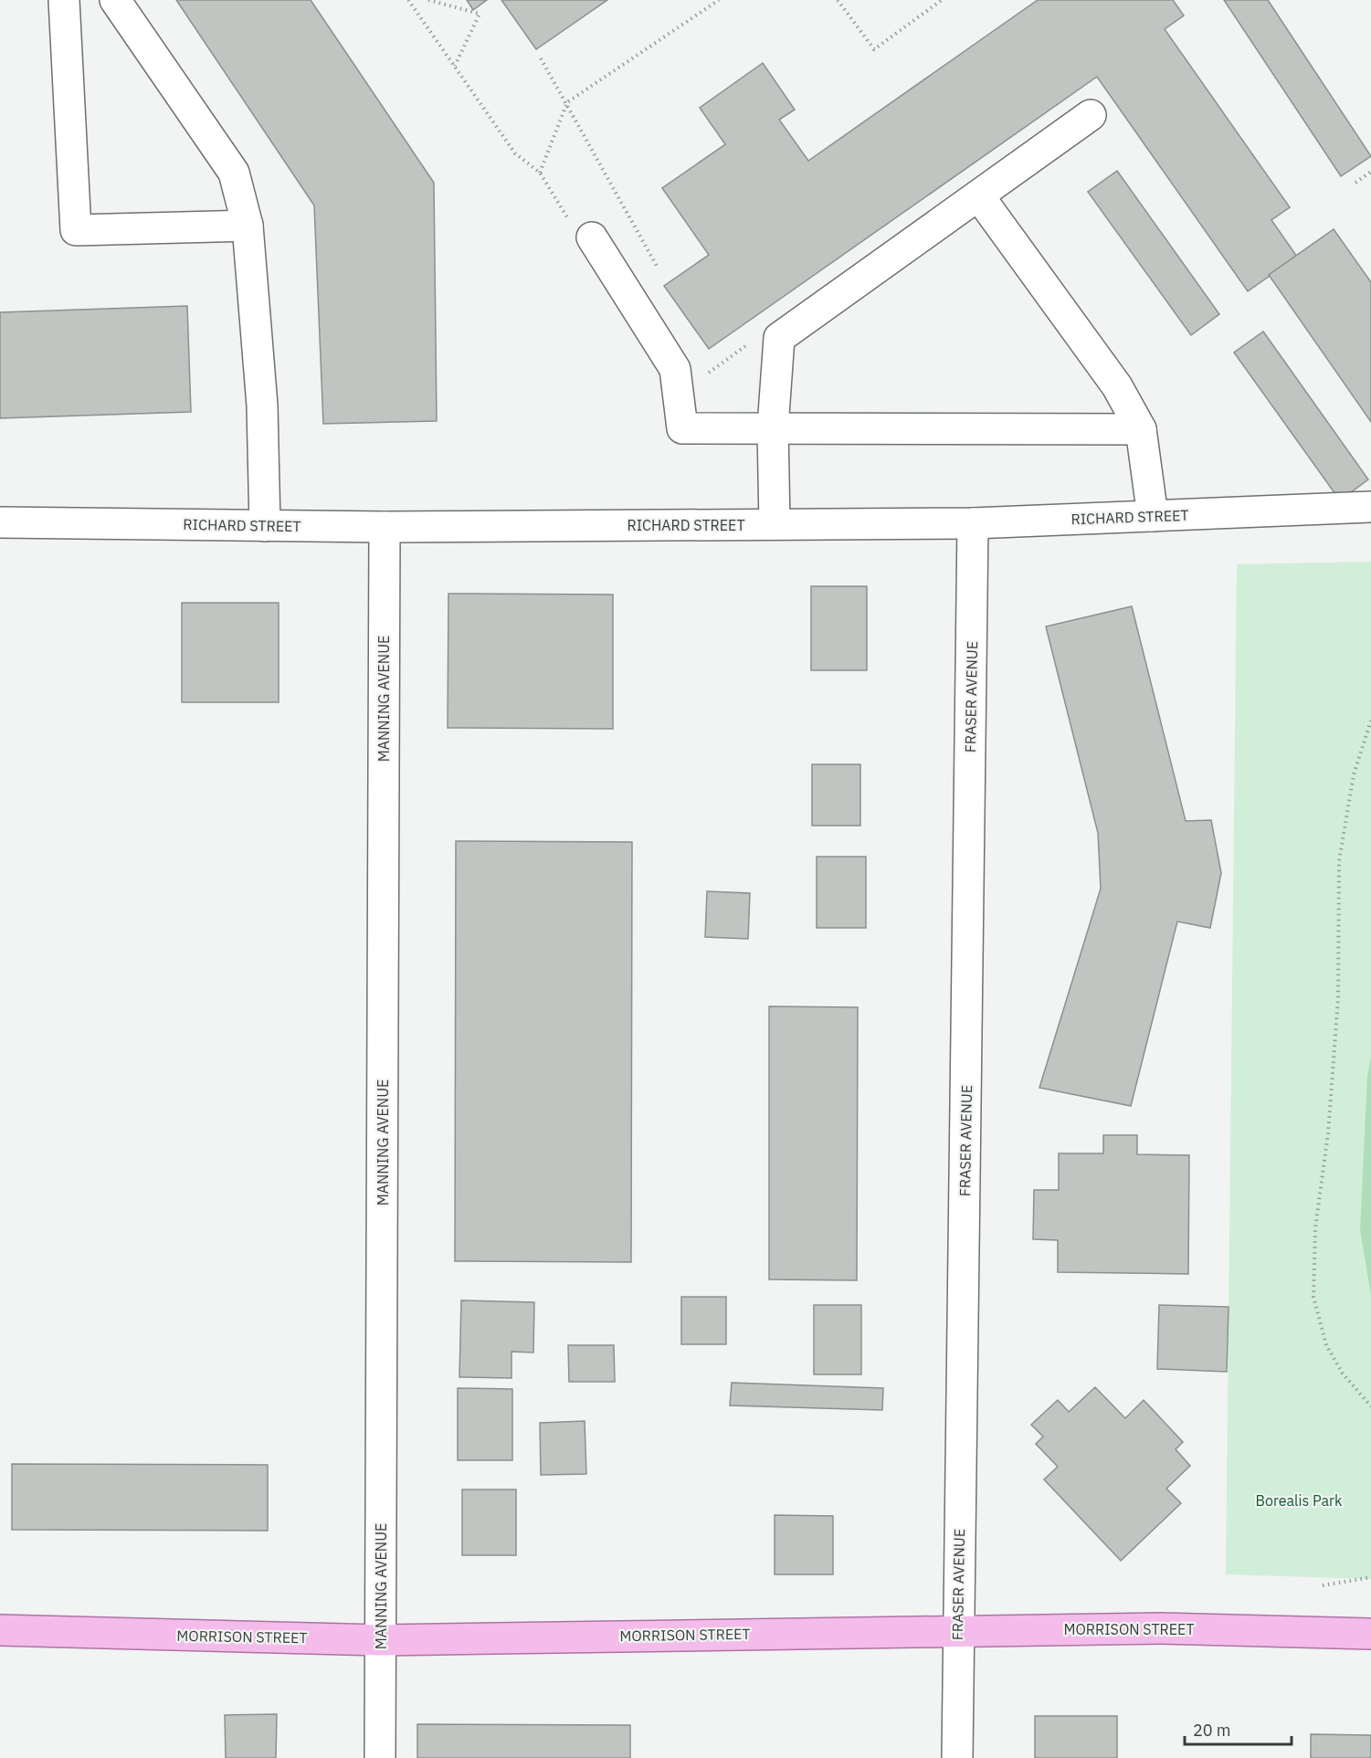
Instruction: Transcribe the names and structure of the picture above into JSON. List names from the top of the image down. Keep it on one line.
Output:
{"streets":{"main road":["MORRISON STREET"],"street":["RICHARD STREET","FRASER AVENUE","MANNING AVENUE"]},"crossings":[["RICHARD STREET","FRASER AVENUE"],["RICHARD STREET","MANNING AVENUE"],["FRASER AVENUE","MORRISON STREET"],["MANNING AVENUE","MORRISON STREET"]],"parks":["Borealis Park"],"scale_bar":"20 m"}
